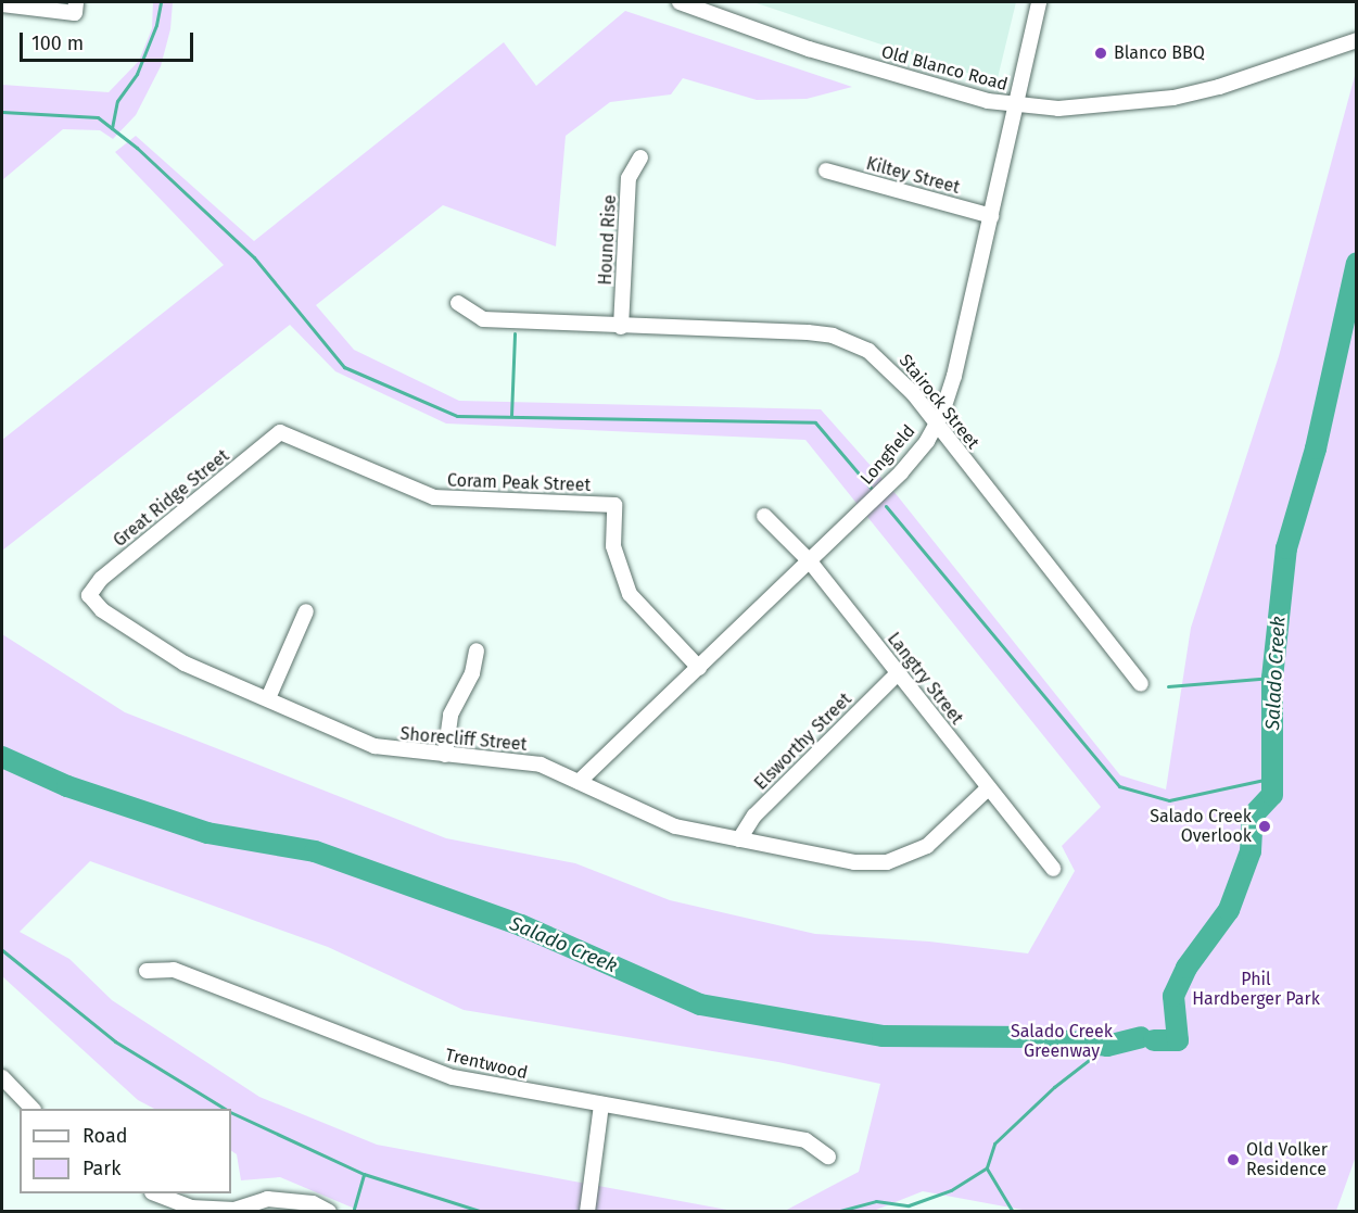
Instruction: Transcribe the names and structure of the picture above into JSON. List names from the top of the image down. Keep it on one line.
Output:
{"streets":{"street":["Old Blanco Road","Kiltey Street","Hound Rise","Stairock Street","Longfield","Coram Peak Street","Great Ridge Street","Langtry Street","Shorecliff Street","Elsworthy Street","Trentwood"]},"crossings":[["Old Blanco Road","Longfield"],["Kiltey Street","Longfield"],["Hound Rise","Stairock Street"],["Stairock Street","Longfield"],["Longfield","Coram Peak Street"],["Longfield","Langtry Street"],["Longfield","Shorecliff Street"],["Coram Peak Street","Great Ridge Street"],["Great Ridge Street","Shorecliff Street"],["Langtry Street","Shorecliff Street"],["Langtry Street","Elsworthy Street"],["Shorecliff Street","Elsworthy Street"]],"water":["Salado Creek"],"parks":["Phil Hardberger Park","Salado Creek Greenway"],"places":["Blanco BBQ","Salado Creek Overlook","Old Volker Residence"],"legend":["Road","Park"],"scale_bar":"100 m"}
